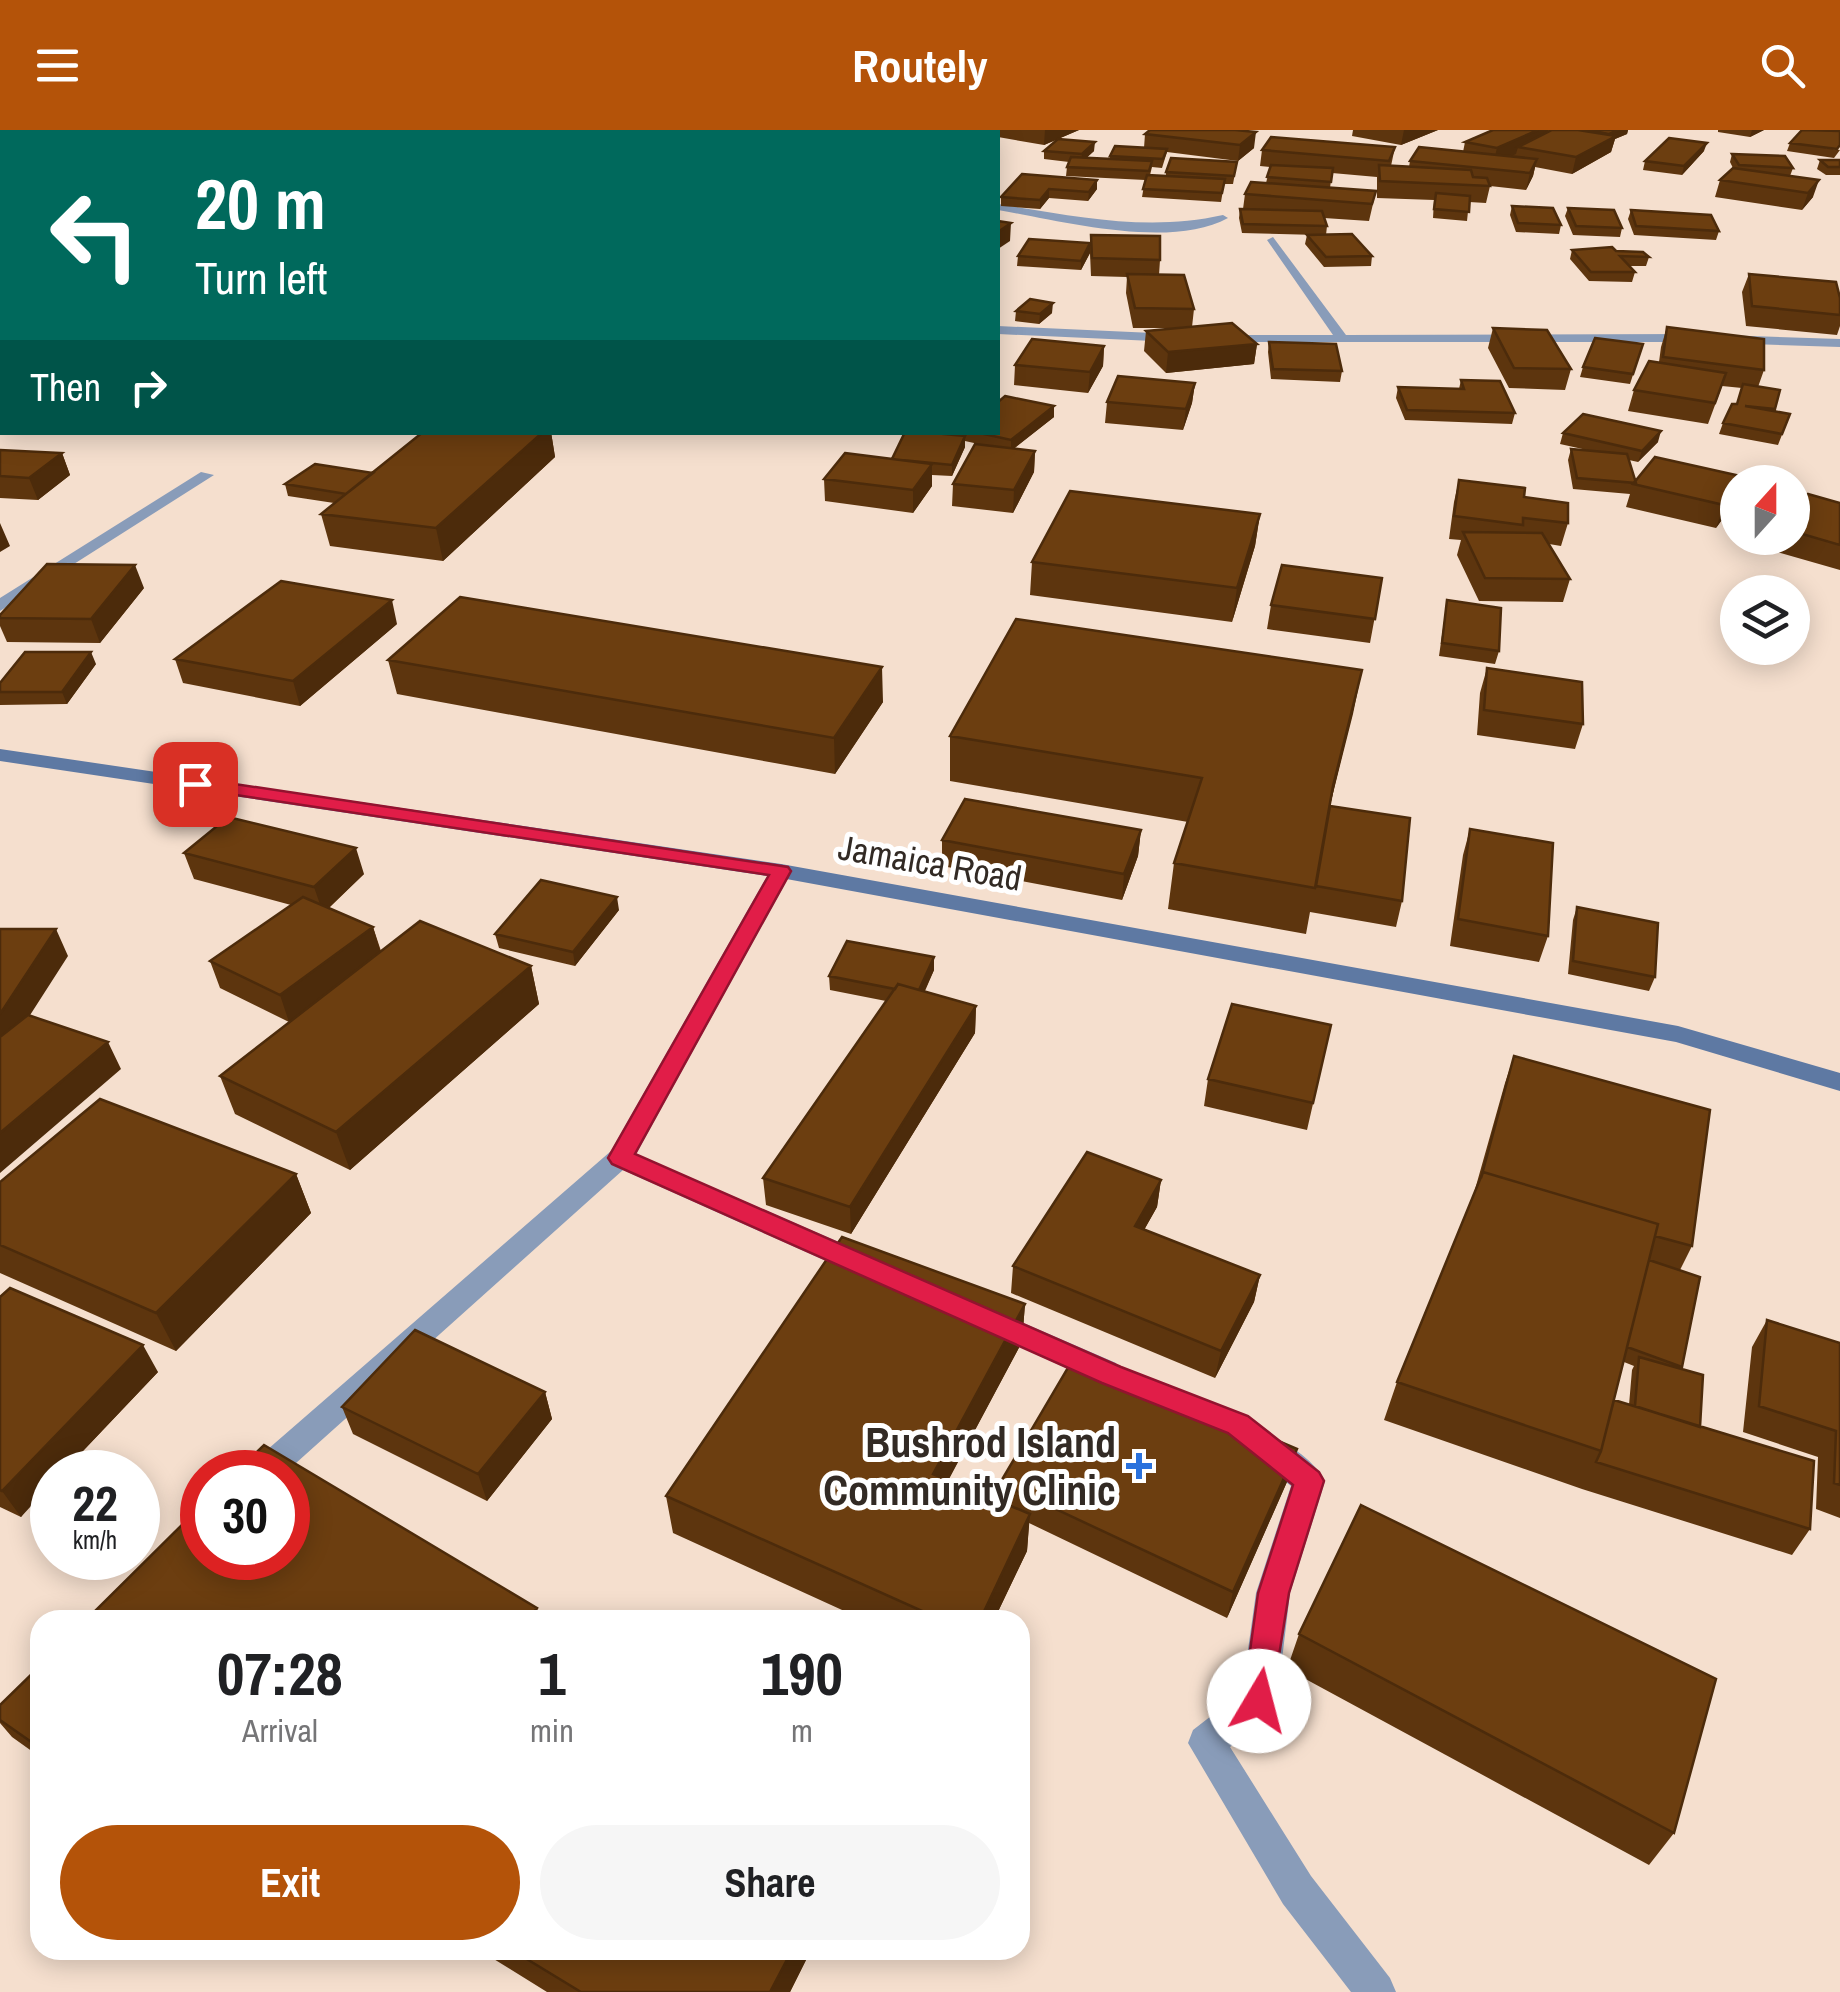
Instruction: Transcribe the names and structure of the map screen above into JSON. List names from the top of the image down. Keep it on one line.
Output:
{"streets":{"street":["Jamaica Road"]},"places":{"health":["Bushrod Island Community Clinic"]},"north":"top","page":{"header":"Routely","turn":["20 m","Turn left"],"then":"Then","speed":"22 km/h","limit":"30","eta":["07:28","Arrival","1","min","190","m"],"buttons":["Exit","Share"]}}
